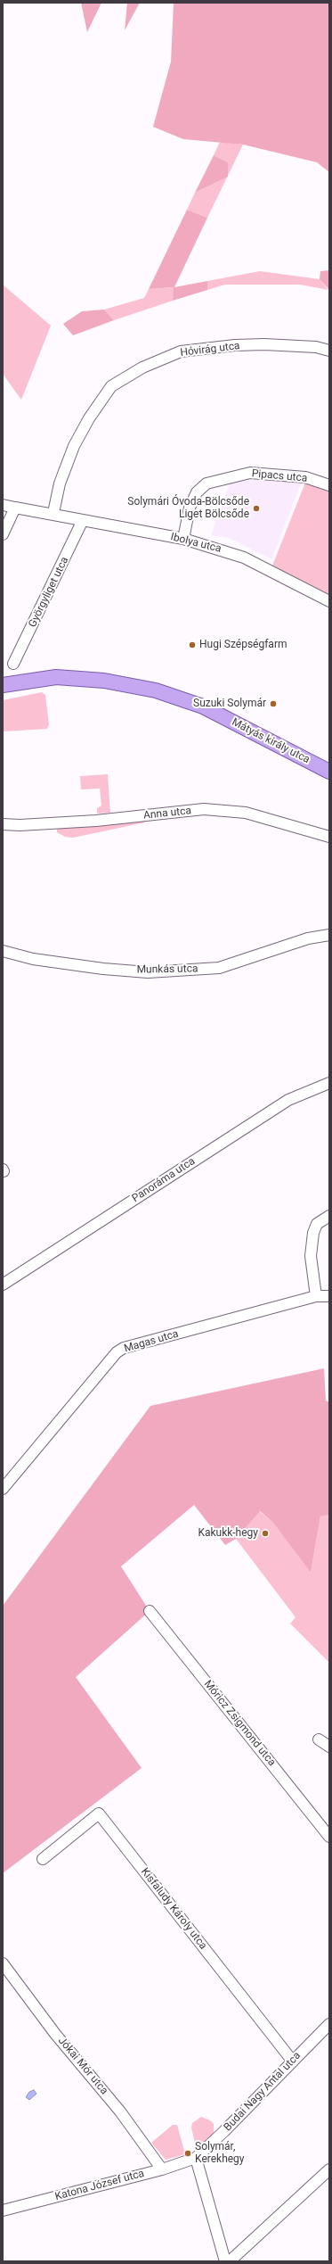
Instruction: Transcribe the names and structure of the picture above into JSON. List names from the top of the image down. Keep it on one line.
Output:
{"streets":{"main road":["Mátyás király utca"],"street":["Hóvirág utca","Pipacs utca","Ibolya utca","Györgyliget utca","Anna utca","Munkás utca","Panoráma utca","Magas utca","Móricz Zsigmond utca","Kisfaludy Károly utca","Jókai Mór utca","Budai Nagy Antal utca","Katona József utca"]},"crossings":[["Hóvirág utca","Ibolya utca"],["Pipacs utca","Ibolya utca"],["Ibolya utca","Györgyliget utca"],["Kisfaludy Károly utca","Budai Nagy Antal utca"],["Jókai Mór utca","Katona József utca"],["Budai Nagy Antal utca","Katona József utca"]],"places":["Solymári Óvoda-Bölcsőde Liget Bölcsőde","Hugi Szépségfarm","Suzuki Solymár","Kakukk-hegy","Solymár, Kerekhegy"]}
